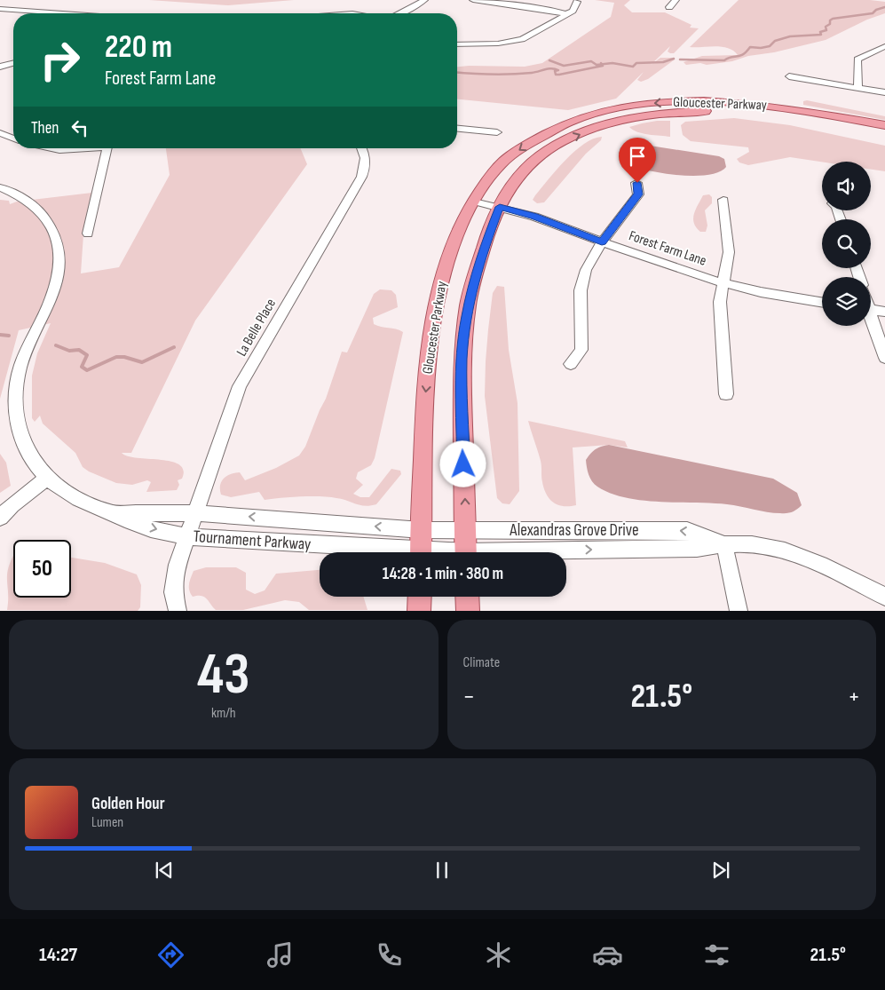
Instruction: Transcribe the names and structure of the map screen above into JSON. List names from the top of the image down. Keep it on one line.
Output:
{"streets":{"main road":["Gloucester Parkway"],"street":["Forest Farm Lane","La Belle Place","Alexandras Grove Drive","Tournament Parkway"]},"crossings":[["Gloucester Parkway","Forest Farm Lane"],["Gloucester Parkway","Alexandras Grove Drive"],["Gloucester Parkway","Tournament Parkway"],["La Belle Place","Tournament Parkway"],["Alexandras Grove Drive","Tournament Parkway"]],"page":{"turn":["220 m","Forest Farm Lane"],"then":"Then","limit":"50","trip":"14:28 · 1 min · 380 m","tile":[["43","km/h"],"Climate"],"heat":["−","21.5°","+"],"song":["Golden Hour","Lumen"],"tabs":["14:27","21.5°"]}}
